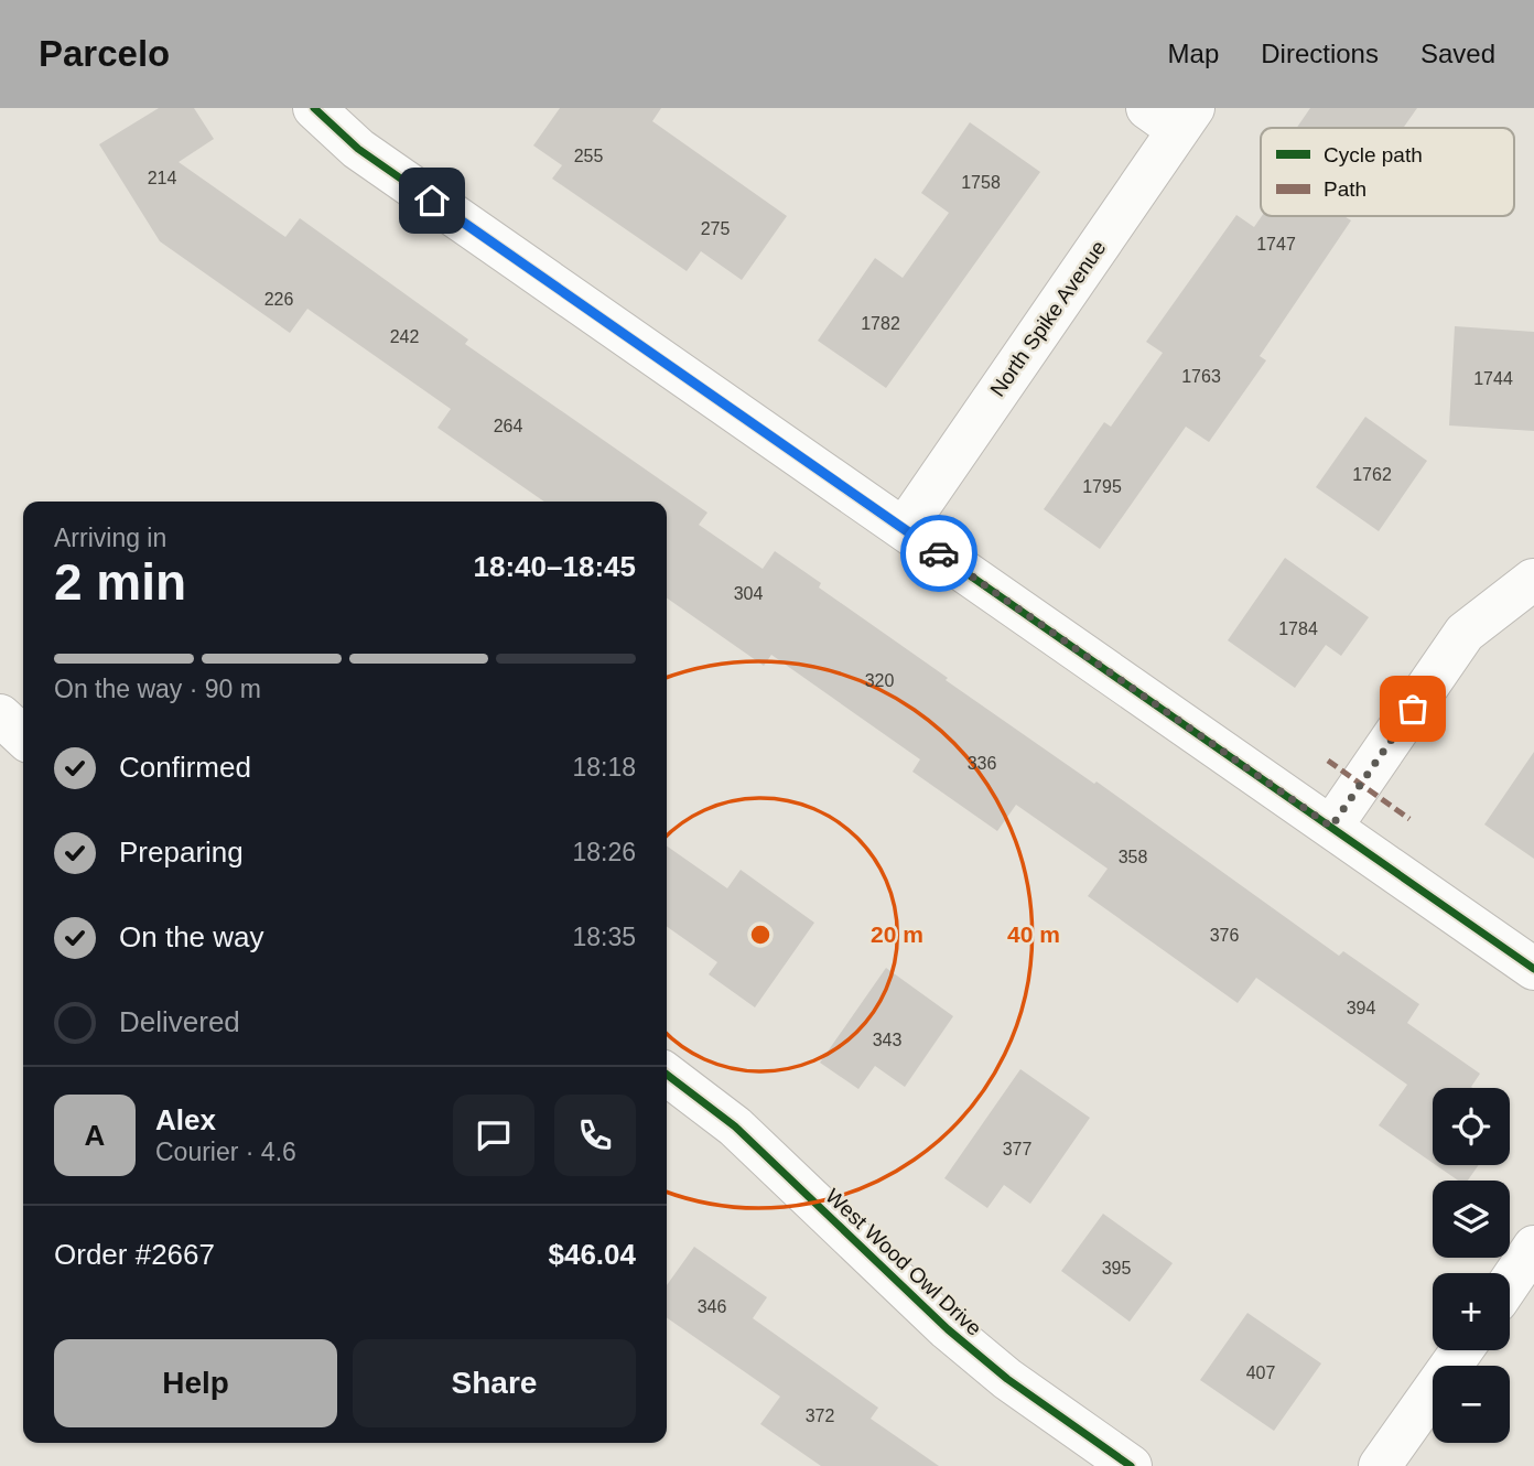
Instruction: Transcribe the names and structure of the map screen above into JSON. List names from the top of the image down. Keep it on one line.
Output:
{"streets":{"street":["North Spike Avenue","West Wood Owl Drive"]},"house_numbers":["255","214","1758","275","1747","226","1782","242","1763","1744","264","1762","1795","304","1784","320","336","358","376","394","343","377","395","346","407","372"],"legend":["Cycle path","Path"],"page":{"header":"Parcelo","nav":["Map","Directions","Saved"],"heading":["2 min","Arriving in","18:40–18:45"],"panel":["Alex","Courier · 4.6","Order #2667","$46.04"],"bar":"On the way · 90 m","list":[["Confirmed","18:18"],["Preparing","18:26"],["On the way","18:35"],"Delivered"],"map_buttons":["+","−"],"round":"A","buttons":["Help","Share"]},"rings":["20 m","40 m"]}
